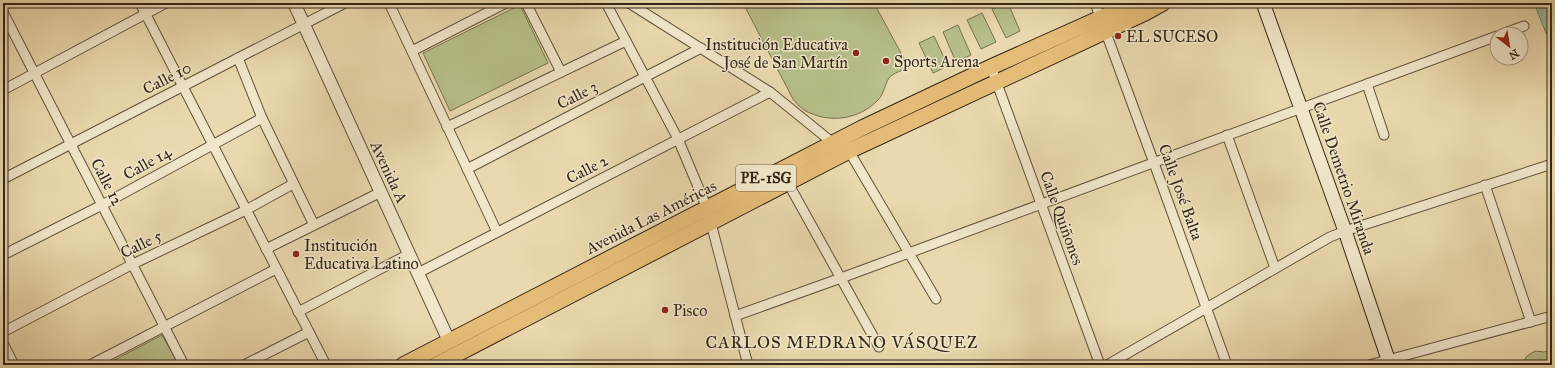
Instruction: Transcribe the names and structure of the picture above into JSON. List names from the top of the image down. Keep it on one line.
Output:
{"streets":{"main road":["PE-1SG","Calle Demetrio Miranda","Avenida Las Américas"],"street":["Calle 10","Calle 3","Calle 14","Calle 2","Avenida A","Calle 12","Calle José Balta","Calle Quiñones","Calle 5"]},"crossings":[["Calle 10","Avenida A"],["Calle 10","Calle 12"],["Calle 14","Calle 12"],["Calle 2","Avenida A"],["Avenida A","Avenida Las Américas"],["Calle 12","Calle 5"],["Calle José Balta","Avenida Las Américas"],["Avenida Las Américas","Calle Quiñones"]],"districts":["CARLOS MEDRANO VÁSQUEZ"],"places":["EL SUCESO","Institución Educativa José de San Martín","Sports Arena","Institución Educativa Latino","Pisco"],"north":"bottom right"}
